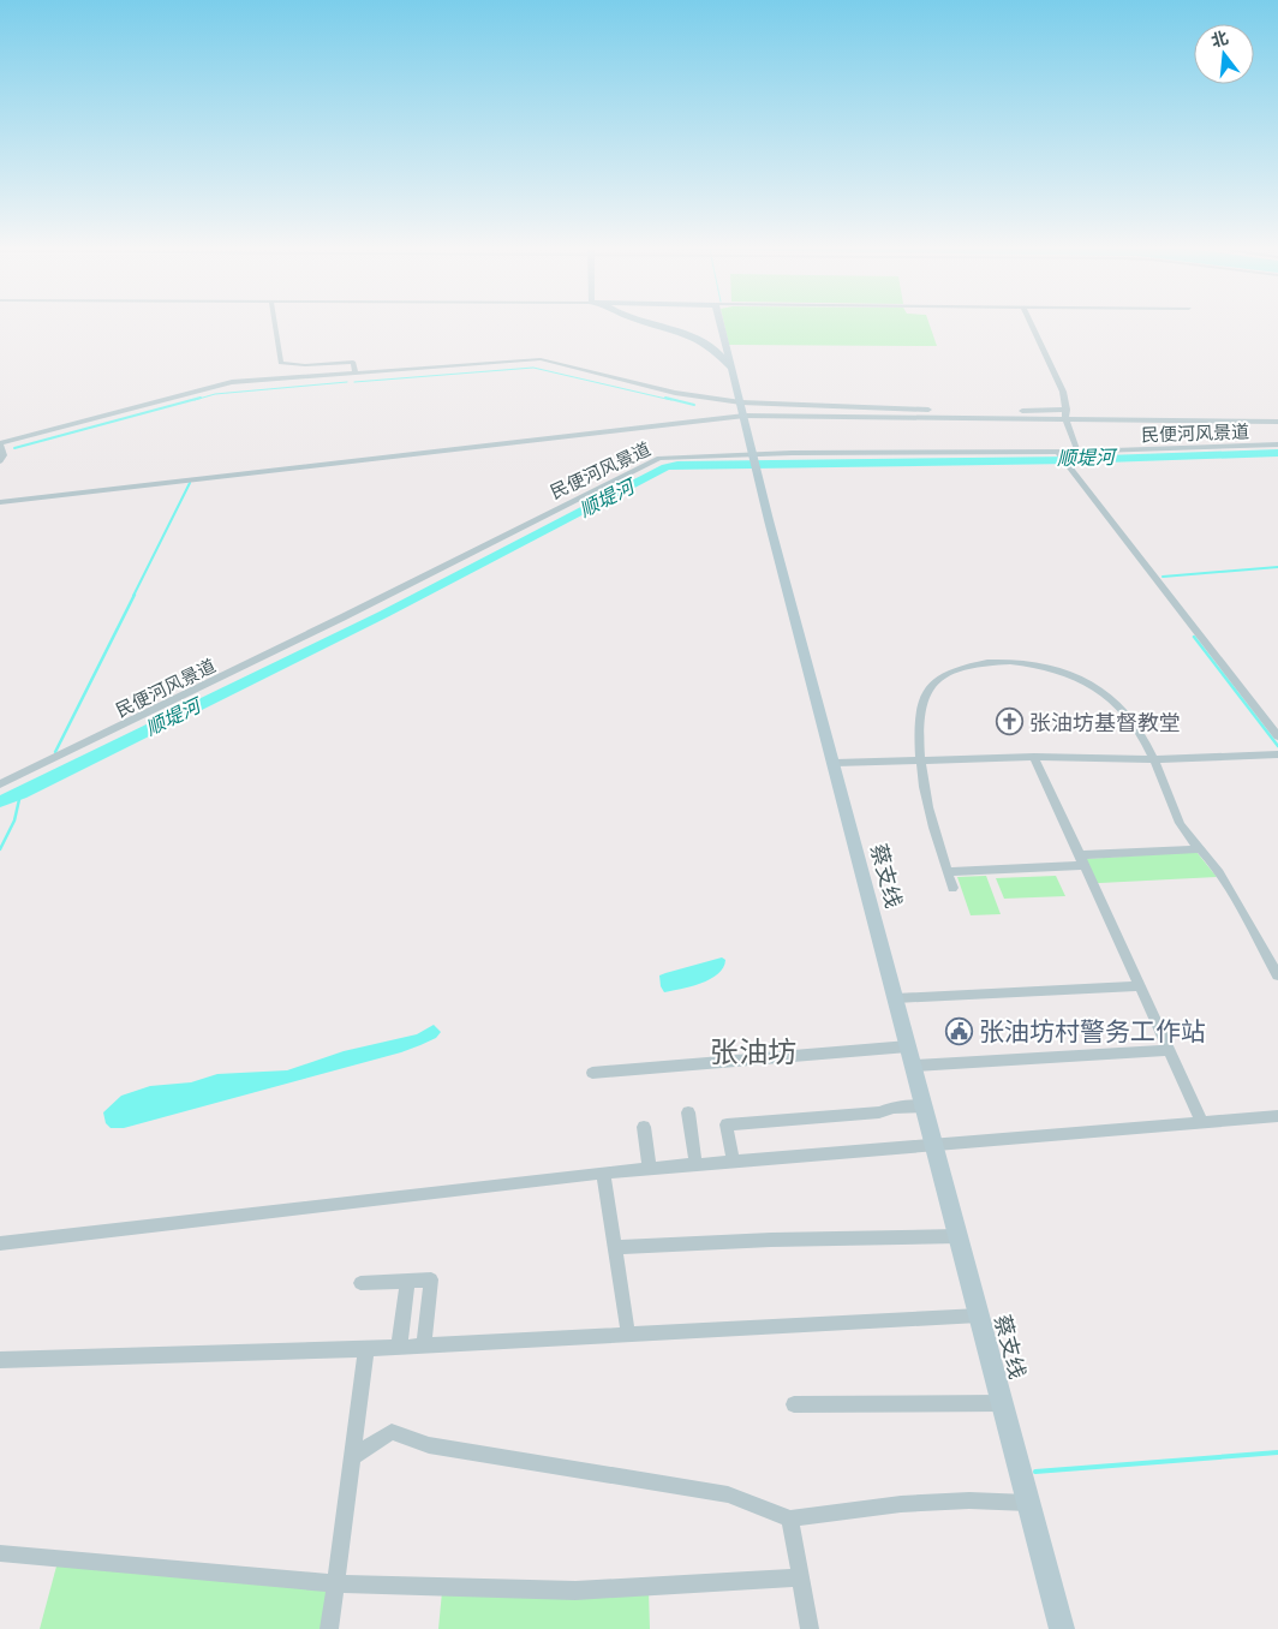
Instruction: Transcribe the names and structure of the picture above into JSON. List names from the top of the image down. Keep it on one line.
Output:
{"streets":{"street":["民便河风景道","蔡支线"]},"crossings":[["民便河风景道","蔡支线"]],"districts":["张油坊"],"water":["顺堤河"],"places":{"church":["张油坊基督教堂"],"public building":["张油坊村警务工作站"]},"north":"top"}
